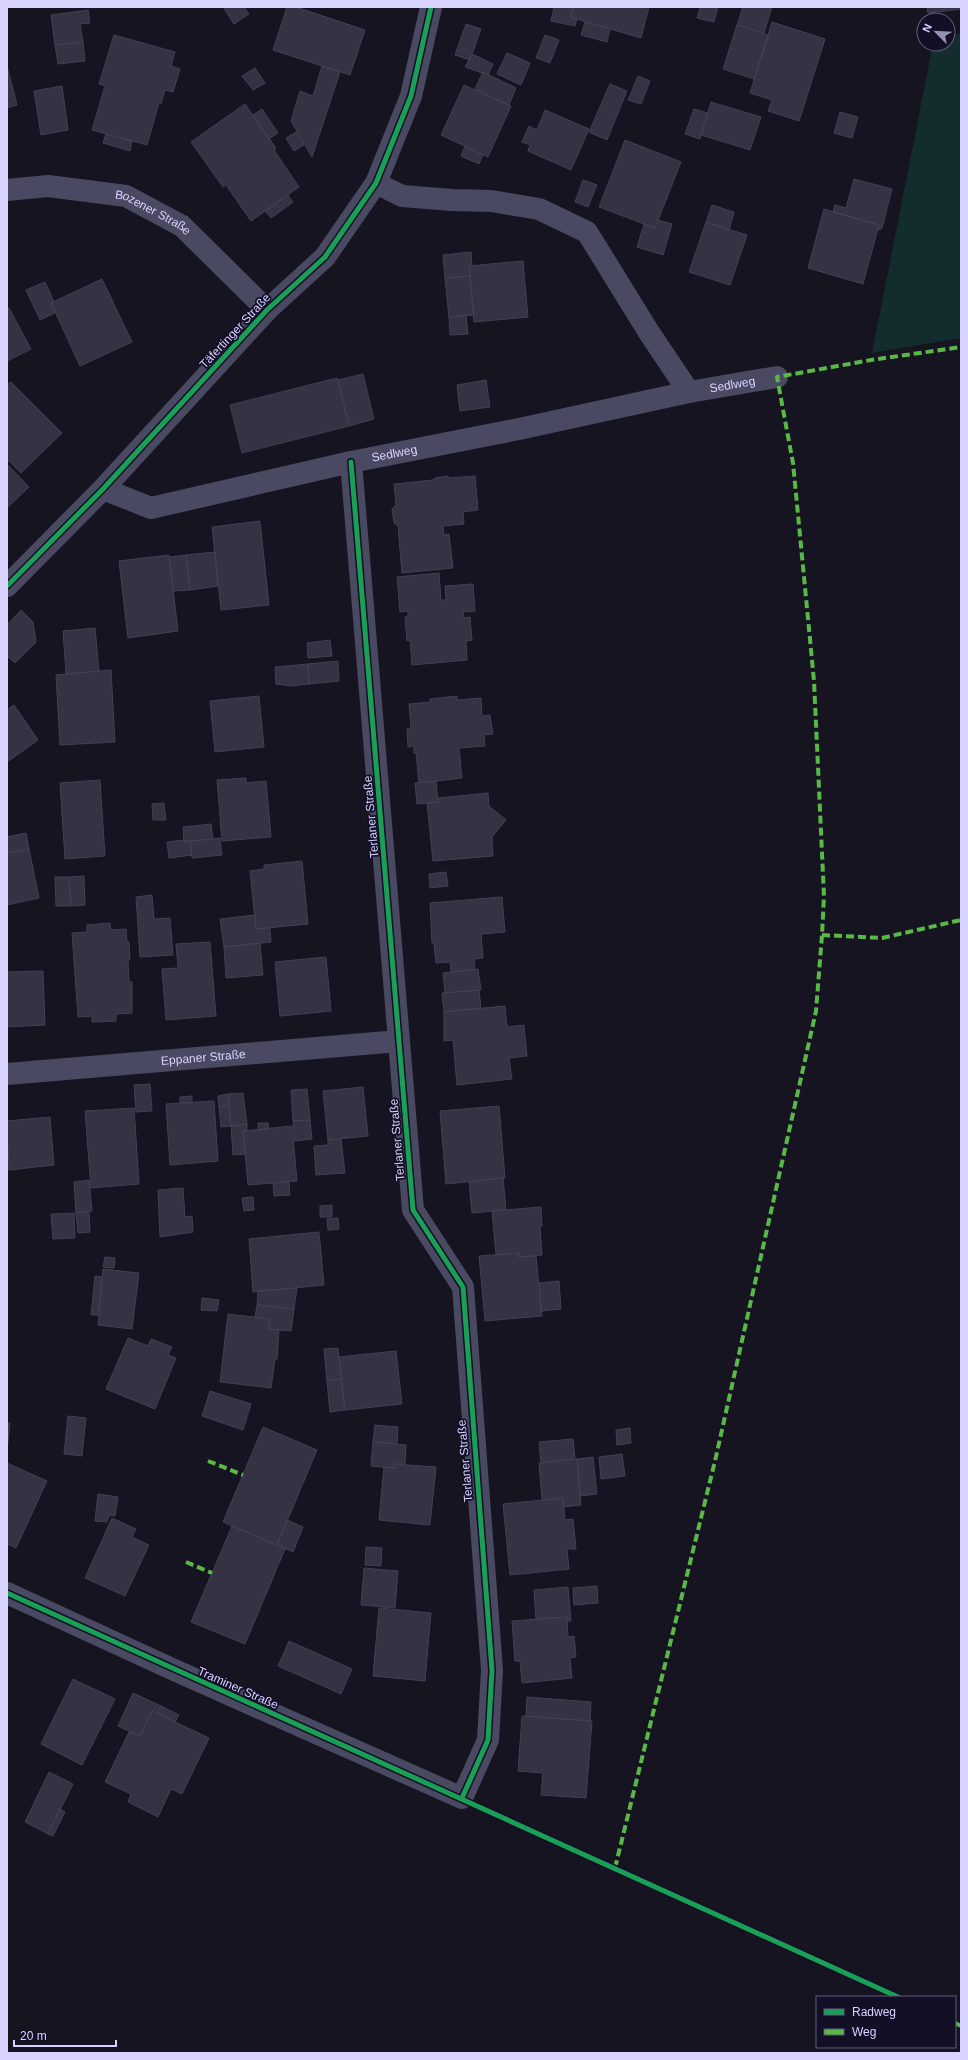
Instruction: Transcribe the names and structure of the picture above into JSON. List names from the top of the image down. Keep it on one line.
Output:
{"streets":{"street":["Bozener Straße","Täfertinger Straße","Sedlweg","Terlaner Straße","Eppaner Straße","Traminer Straße"]},"crossings":[["Bozener Straße","Täfertinger Straße"],["Täfertinger Straße","Sedlweg"],["Sedlweg","Terlaner Straße"],["Terlaner Straße","Eppaner Straße"],["Terlaner Straße","Traminer Straße"]],"legend":["Radweg","Weg"],"scale_bar":"20 m","north":"top left"}
